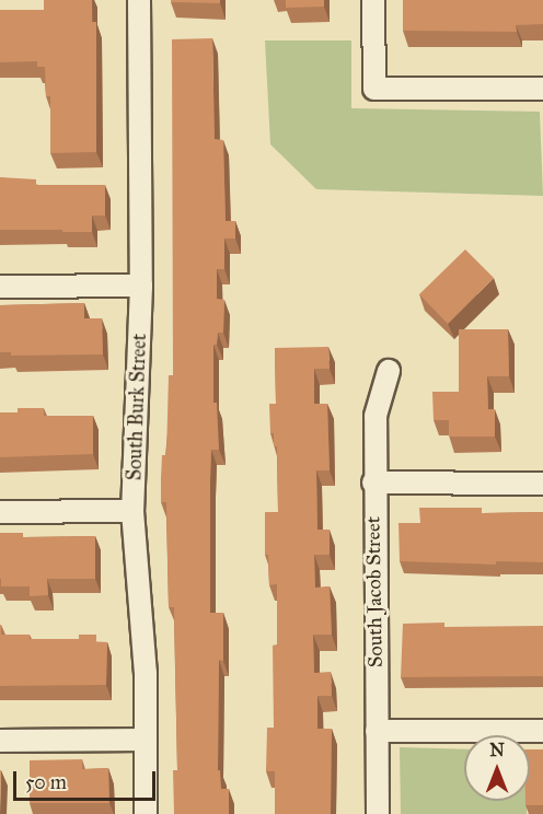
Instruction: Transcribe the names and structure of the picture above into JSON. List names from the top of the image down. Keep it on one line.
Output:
{"streets":{"street":["South Burk Street","South Jacob Street"]},"scale_bar":"50 m","north":"top"}
